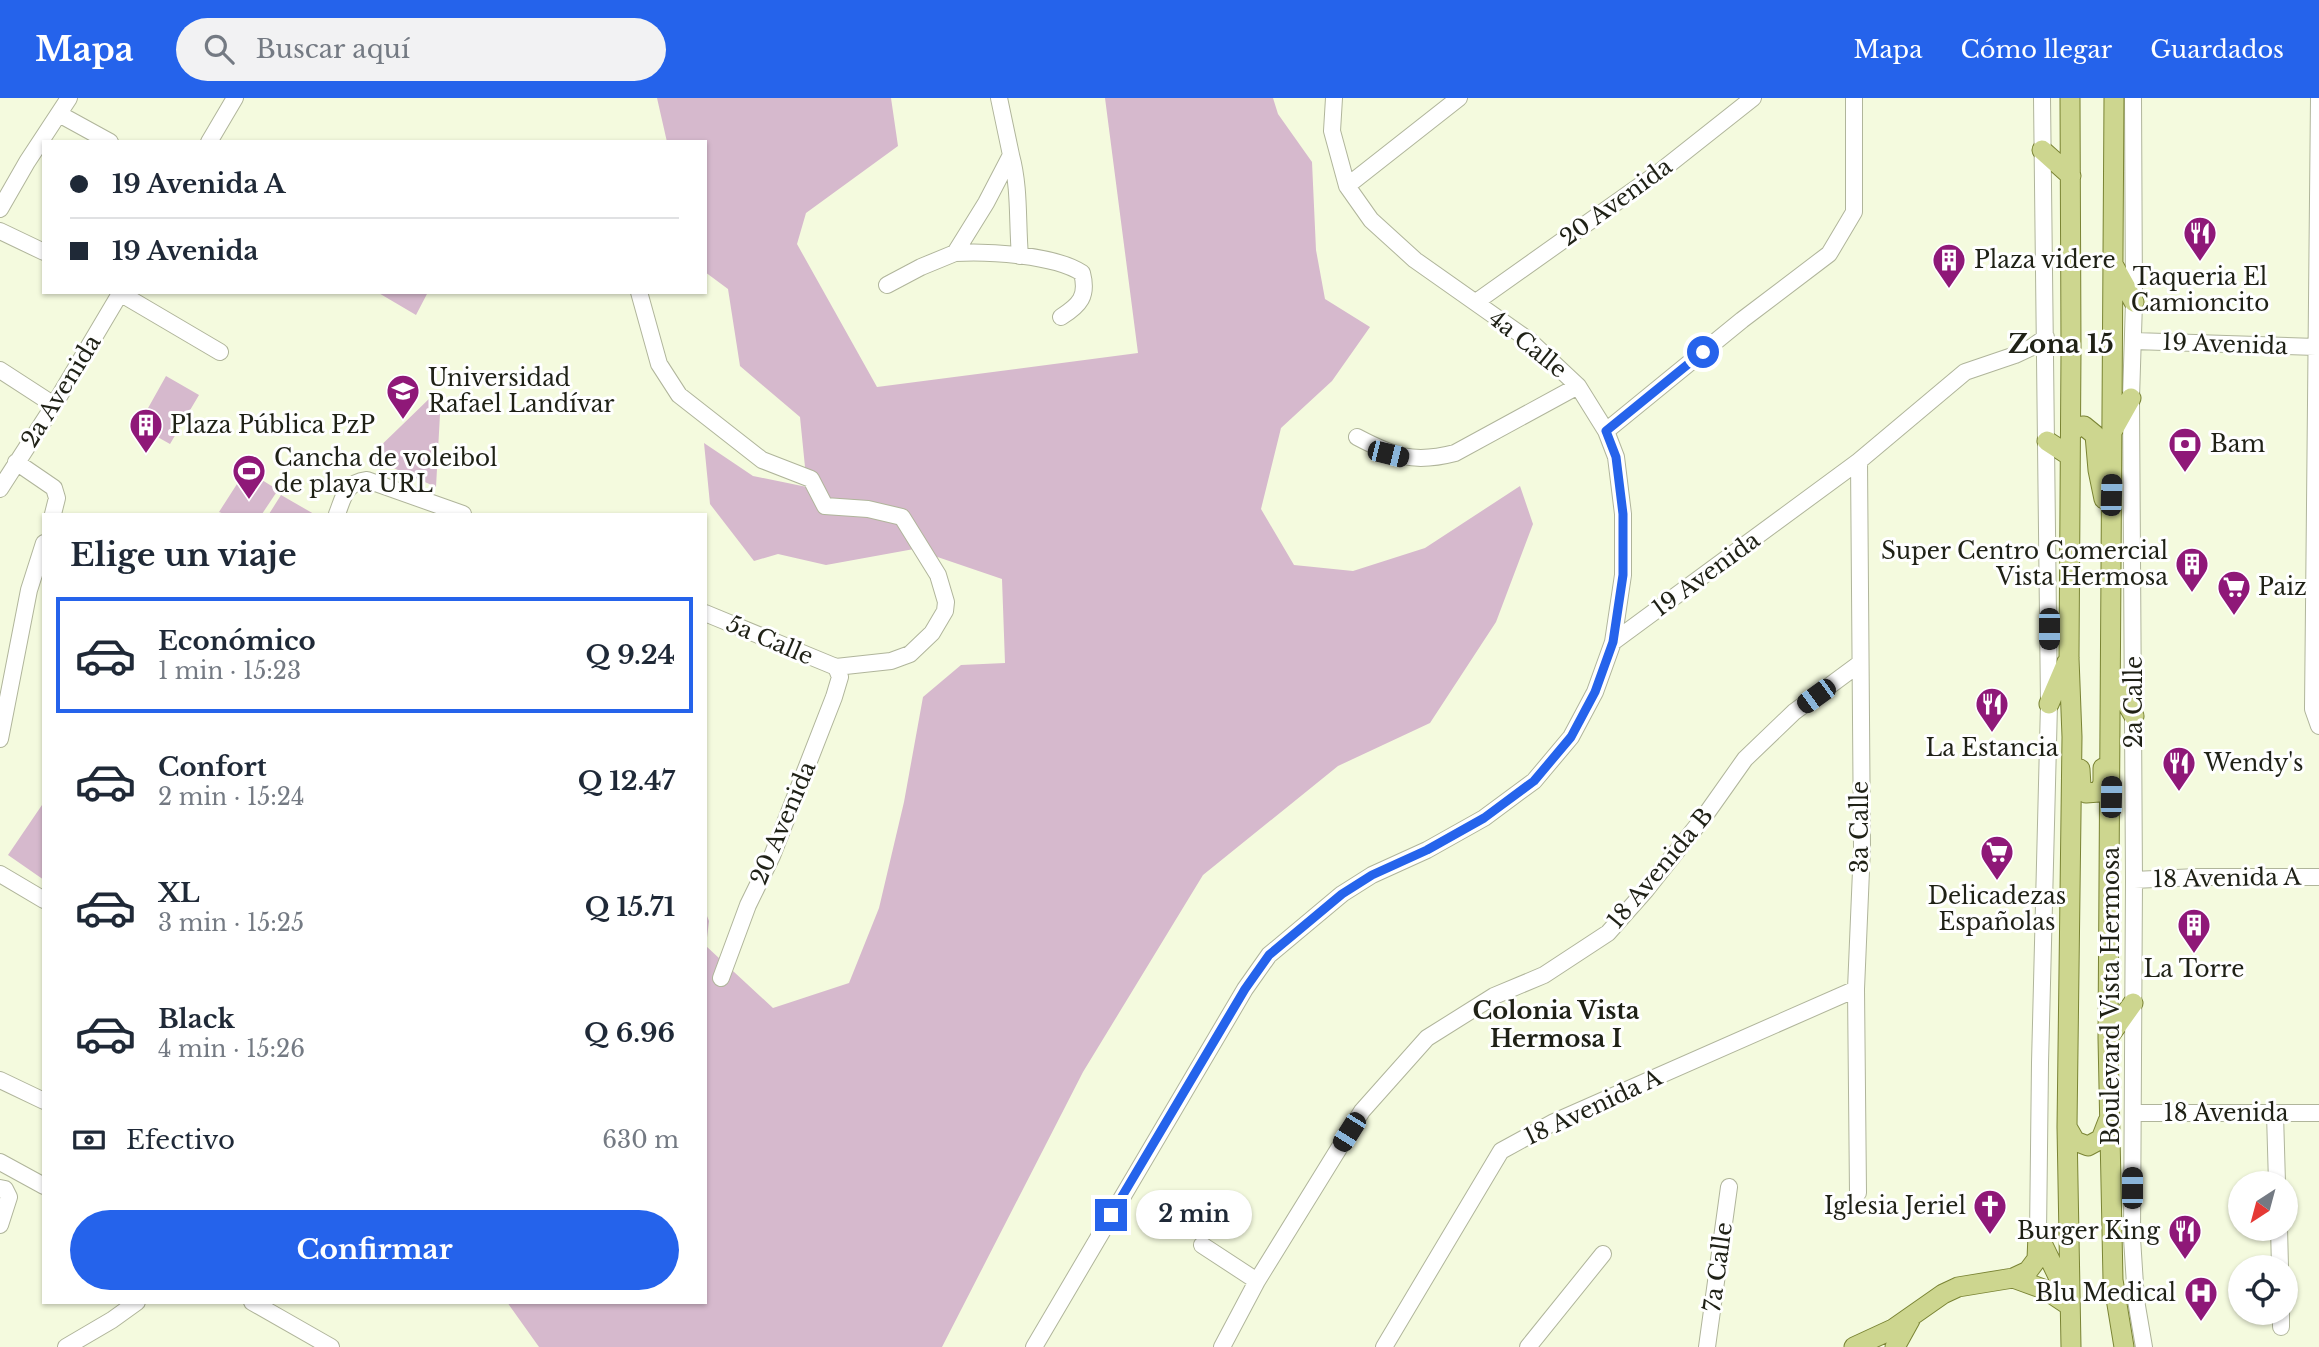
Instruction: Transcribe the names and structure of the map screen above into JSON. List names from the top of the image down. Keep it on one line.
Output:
{"streets":{"main road":["Boulevard Vista Hermosa"],"street":["20 Avenida","4a Calle","19 Avenida","2a Avenida","5a Calle","2a Calle","3a Calle","18 Avenida B","18 Avenida A","18 Avenida","7a Calle"]},"crossings":[["20 Avenida","4a Calle"],["20 Avenida","5a Calle"],["4a Calle","19 Avenida"],["19 Avenida","2a Calle"],["19 Avenida","3a Calle"],["2a Calle","18 Avenida A"],["2a Calle","18 Avenida"],["3a Calle","18 Avenida B"],["3a Calle","18 Avenida A"]],"districts":["Zona 15","Colonia Vista Hermosa I"],"places":{"restaurant":["Taqueria El Camioncito","La Estancia","Wendy's","Burger King"],"building":["Plaza videre","Plaza Pública PzP","Super Centro Comercial Vista Hermosa","La Torre"],"school or university":["Universidad Rafael Landívar"],"bank":["Bam"],"sports":["Cancha de voleibol de playa URL"],"supermarket":["Paiz","Delicadezas Españolas"],"church":["Iglesia Jeriel"],"hospital":["Blu Medical"]},"north":"bottom left","page":{"header":"Mapa","search":"Buscar aquí","nav":["Mapa","Cómo llegar","Guardados"],"banner":["19 Avenida A","19 Avenida"],"heading":"Elige un viaje","list":[{"name":"Económico","note":"1 min · 15:23","value":"Q 9.24"},{"name":"Confort","note":"2 min · 15:24","value":"Q 12.47"},{"name":"XL","note":"3 min · 15:25","value":"Q 15.71"},{"name":"Black","note":"4 min · 15:26","value":"Q 6.96"}],"pay":["Efectivo","630 m"],"bubble":"2 min","buttons":"Confirmar"}}
